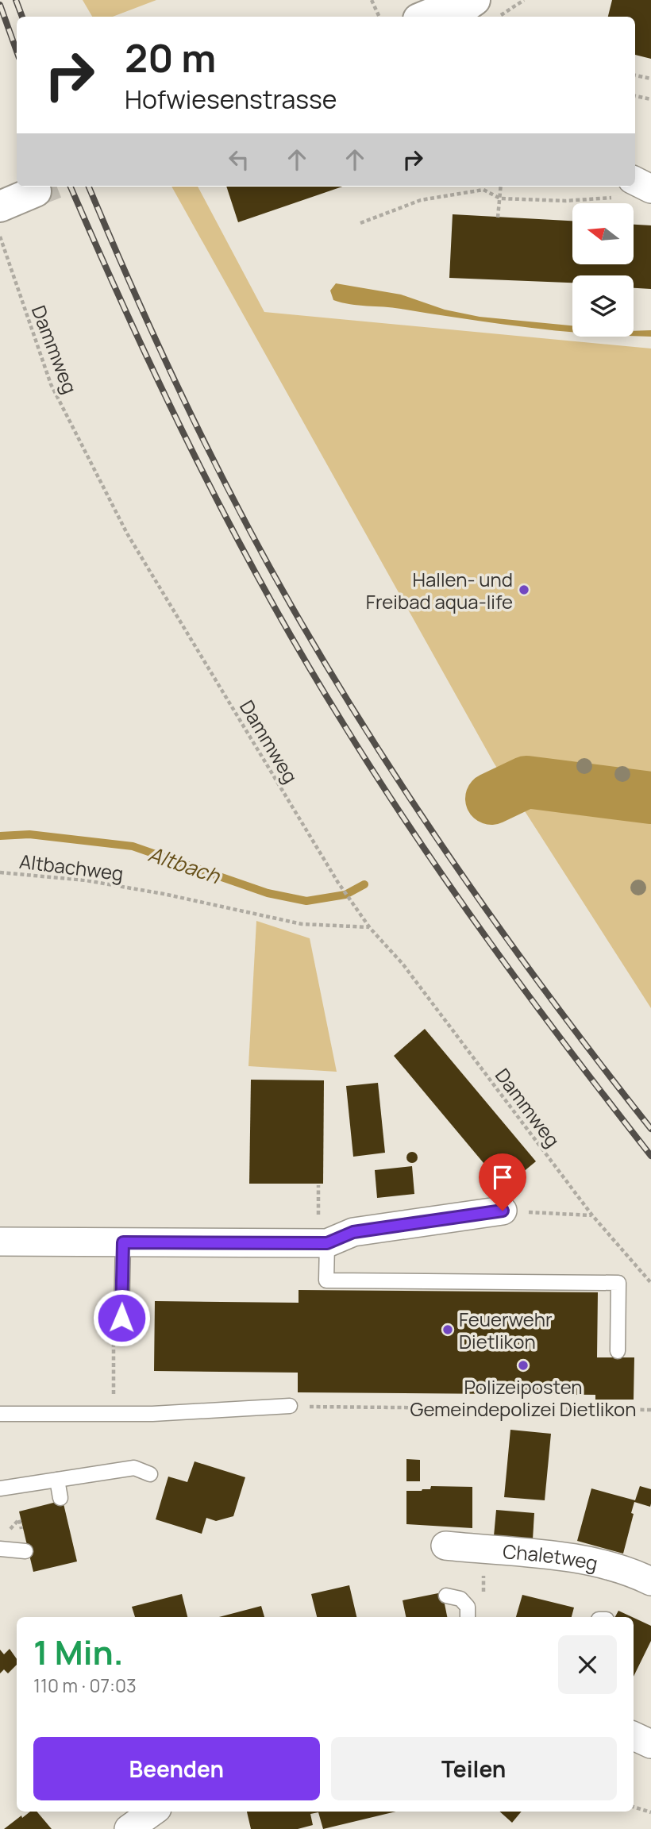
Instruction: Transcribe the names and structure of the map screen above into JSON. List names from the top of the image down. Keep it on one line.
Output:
{"streets":{"street":["Chaletweg"],"path":["Dammweg","Altbachweg"]},"crossings":[["Dammweg","Altbachweg"]],"water":["Altbach"],"places":["Hallen- und Freibad aqua-life","Feuerwehr Dietlikon","Polizeiposten Gemeindepolizei Dietlikon"],"north":"left","page":{"turn":["20 m","Hofwiesenstrasse"],"heading":["1 Min.","110 m · 07:03"],"buttons":["Beenden","Teilen"]}}
